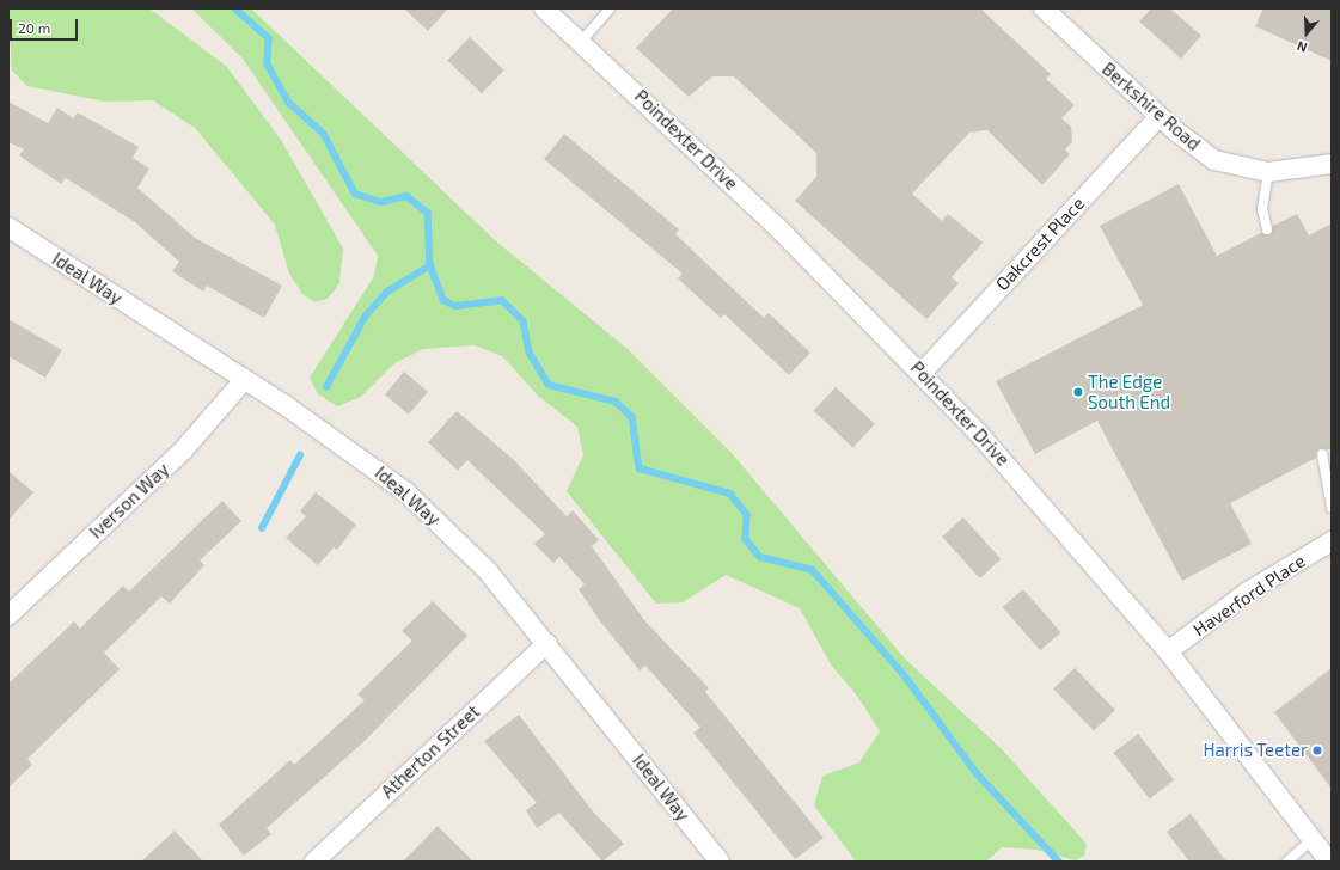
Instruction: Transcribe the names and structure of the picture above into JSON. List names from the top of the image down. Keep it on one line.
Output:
{"streets":{"street":["Berkshire Road","Poindexter Drive","Oakcrest Place","Ideal Way","Iverson Way","Haverford Place","Atherton Street"]},"crossings":[["Berkshire Road","Oakcrest Place"],["Poindexter Drive","Oakcrest Place"],["Poindexter Drive","Haverford Place"],["Ideal Way","Iverson Way"],["Ideal Way","Atherton Street"]],"places":["The Edge South End","Harris Teeter"],"scale_bar":"20 m","north":"bottom"}
